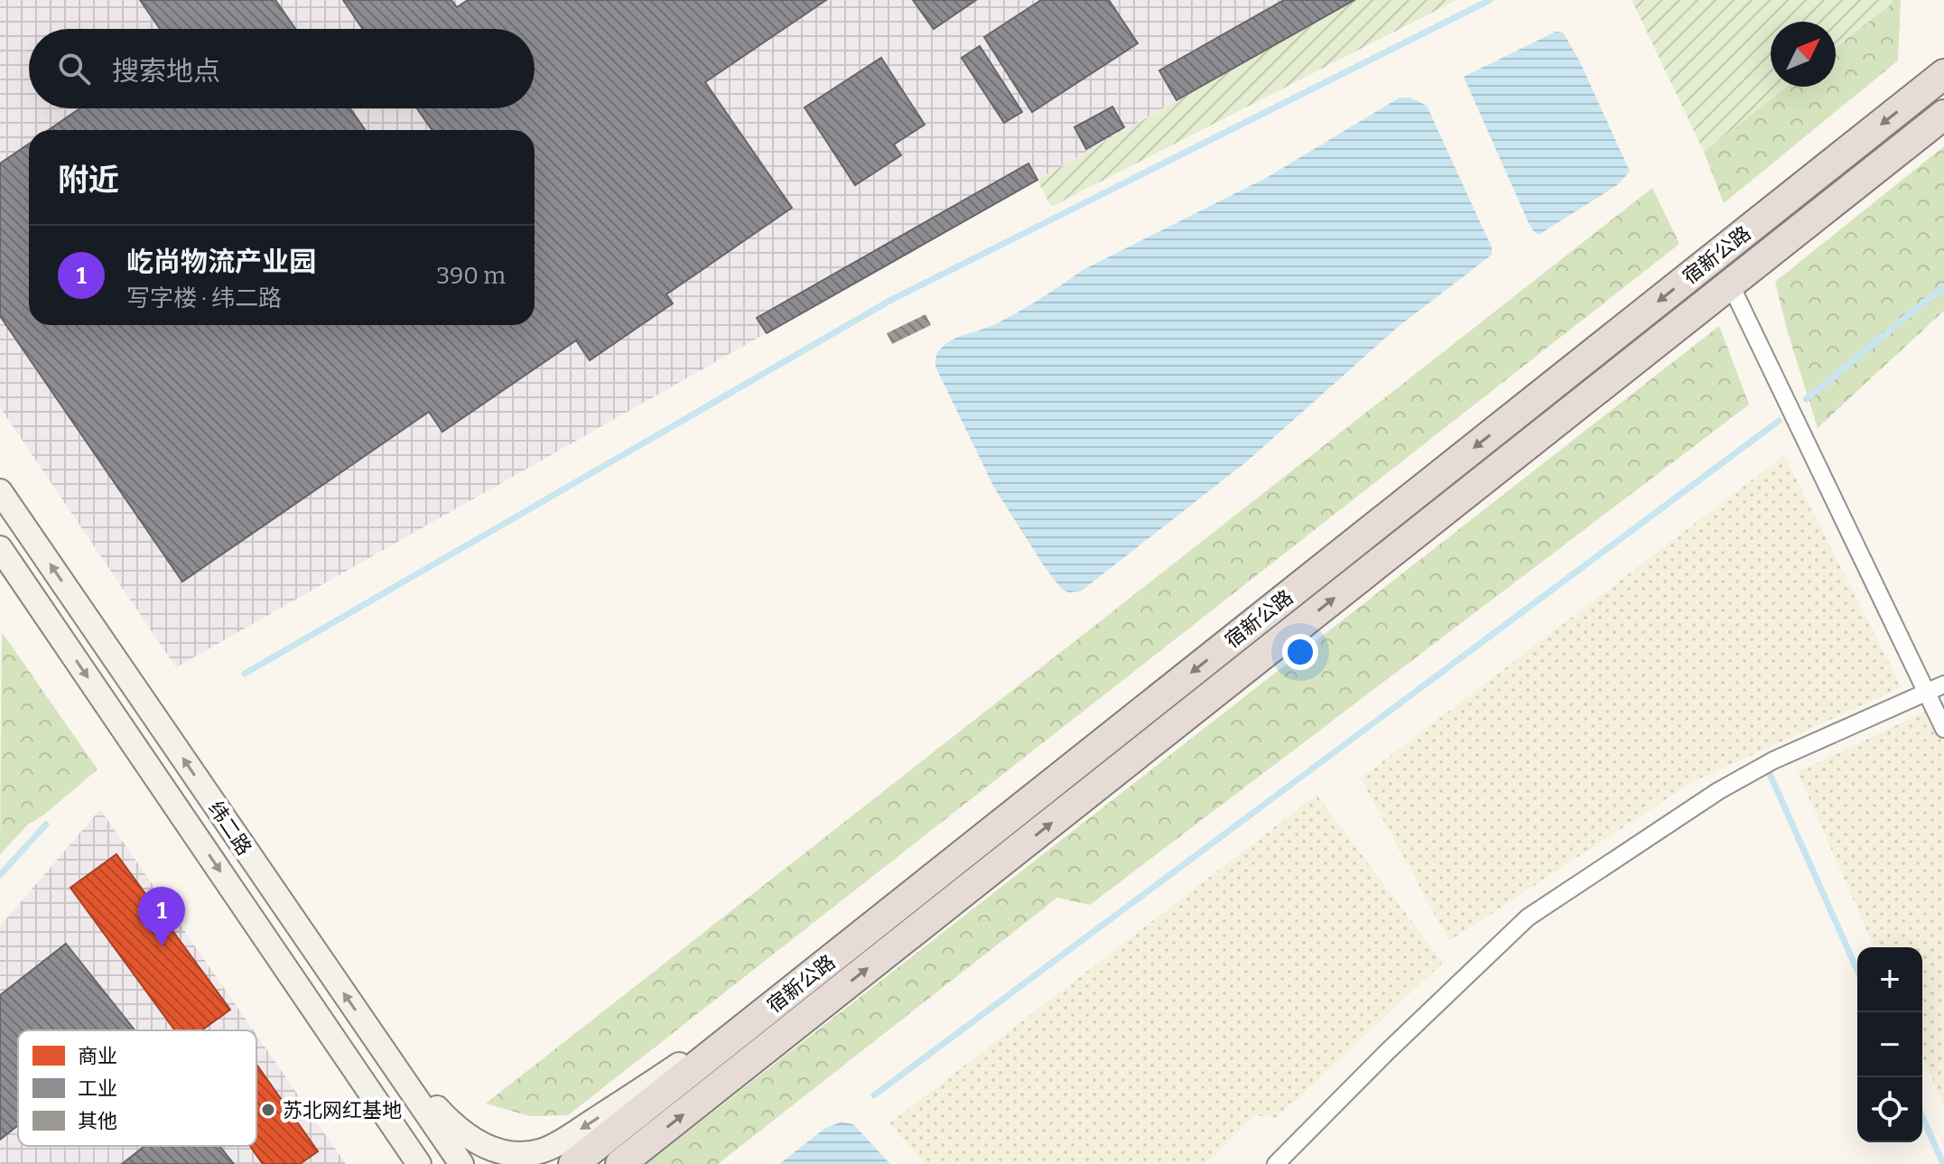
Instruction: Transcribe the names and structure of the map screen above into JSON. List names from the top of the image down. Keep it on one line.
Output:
{"streets":{"highway":["宿新公路"],"street":["纬二路"]},"places":["苏北网红基地"],"legend":["商业","工业","其他"],"north":"top right","page":{"search":"搜索地点","heading":"附近","list":[{"mark":"1","name":"屹尚物流产业园","note":"写字楼 · 纬二路","value":"390 m"}],"pins":"1","map_buttons":["+","−"]}}
